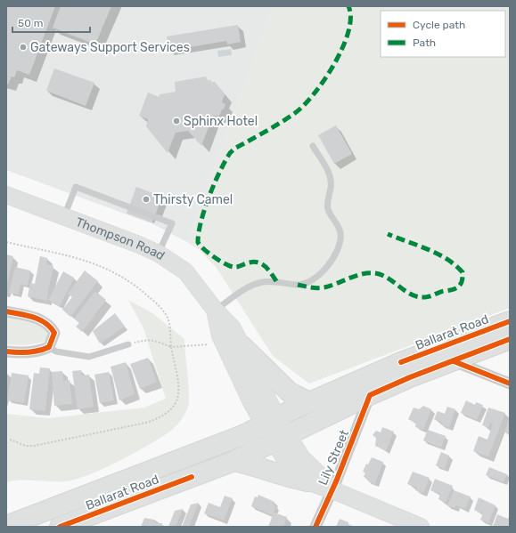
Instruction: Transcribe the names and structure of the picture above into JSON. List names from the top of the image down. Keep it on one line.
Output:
{"streets":{"highway":["Ballarat Road"],"main road":["Thompson Road"],"street":["Lily Street"]},"crossings":[["Thompson Road","Ballarat Road"],["Ballarat Road","Lily Street"]],"places":["Gateways Support Services","Sphinx Hotel","Thirsty Camel"],"legend":["Cycle path","Path"],"scale_bar":"50 m"}
